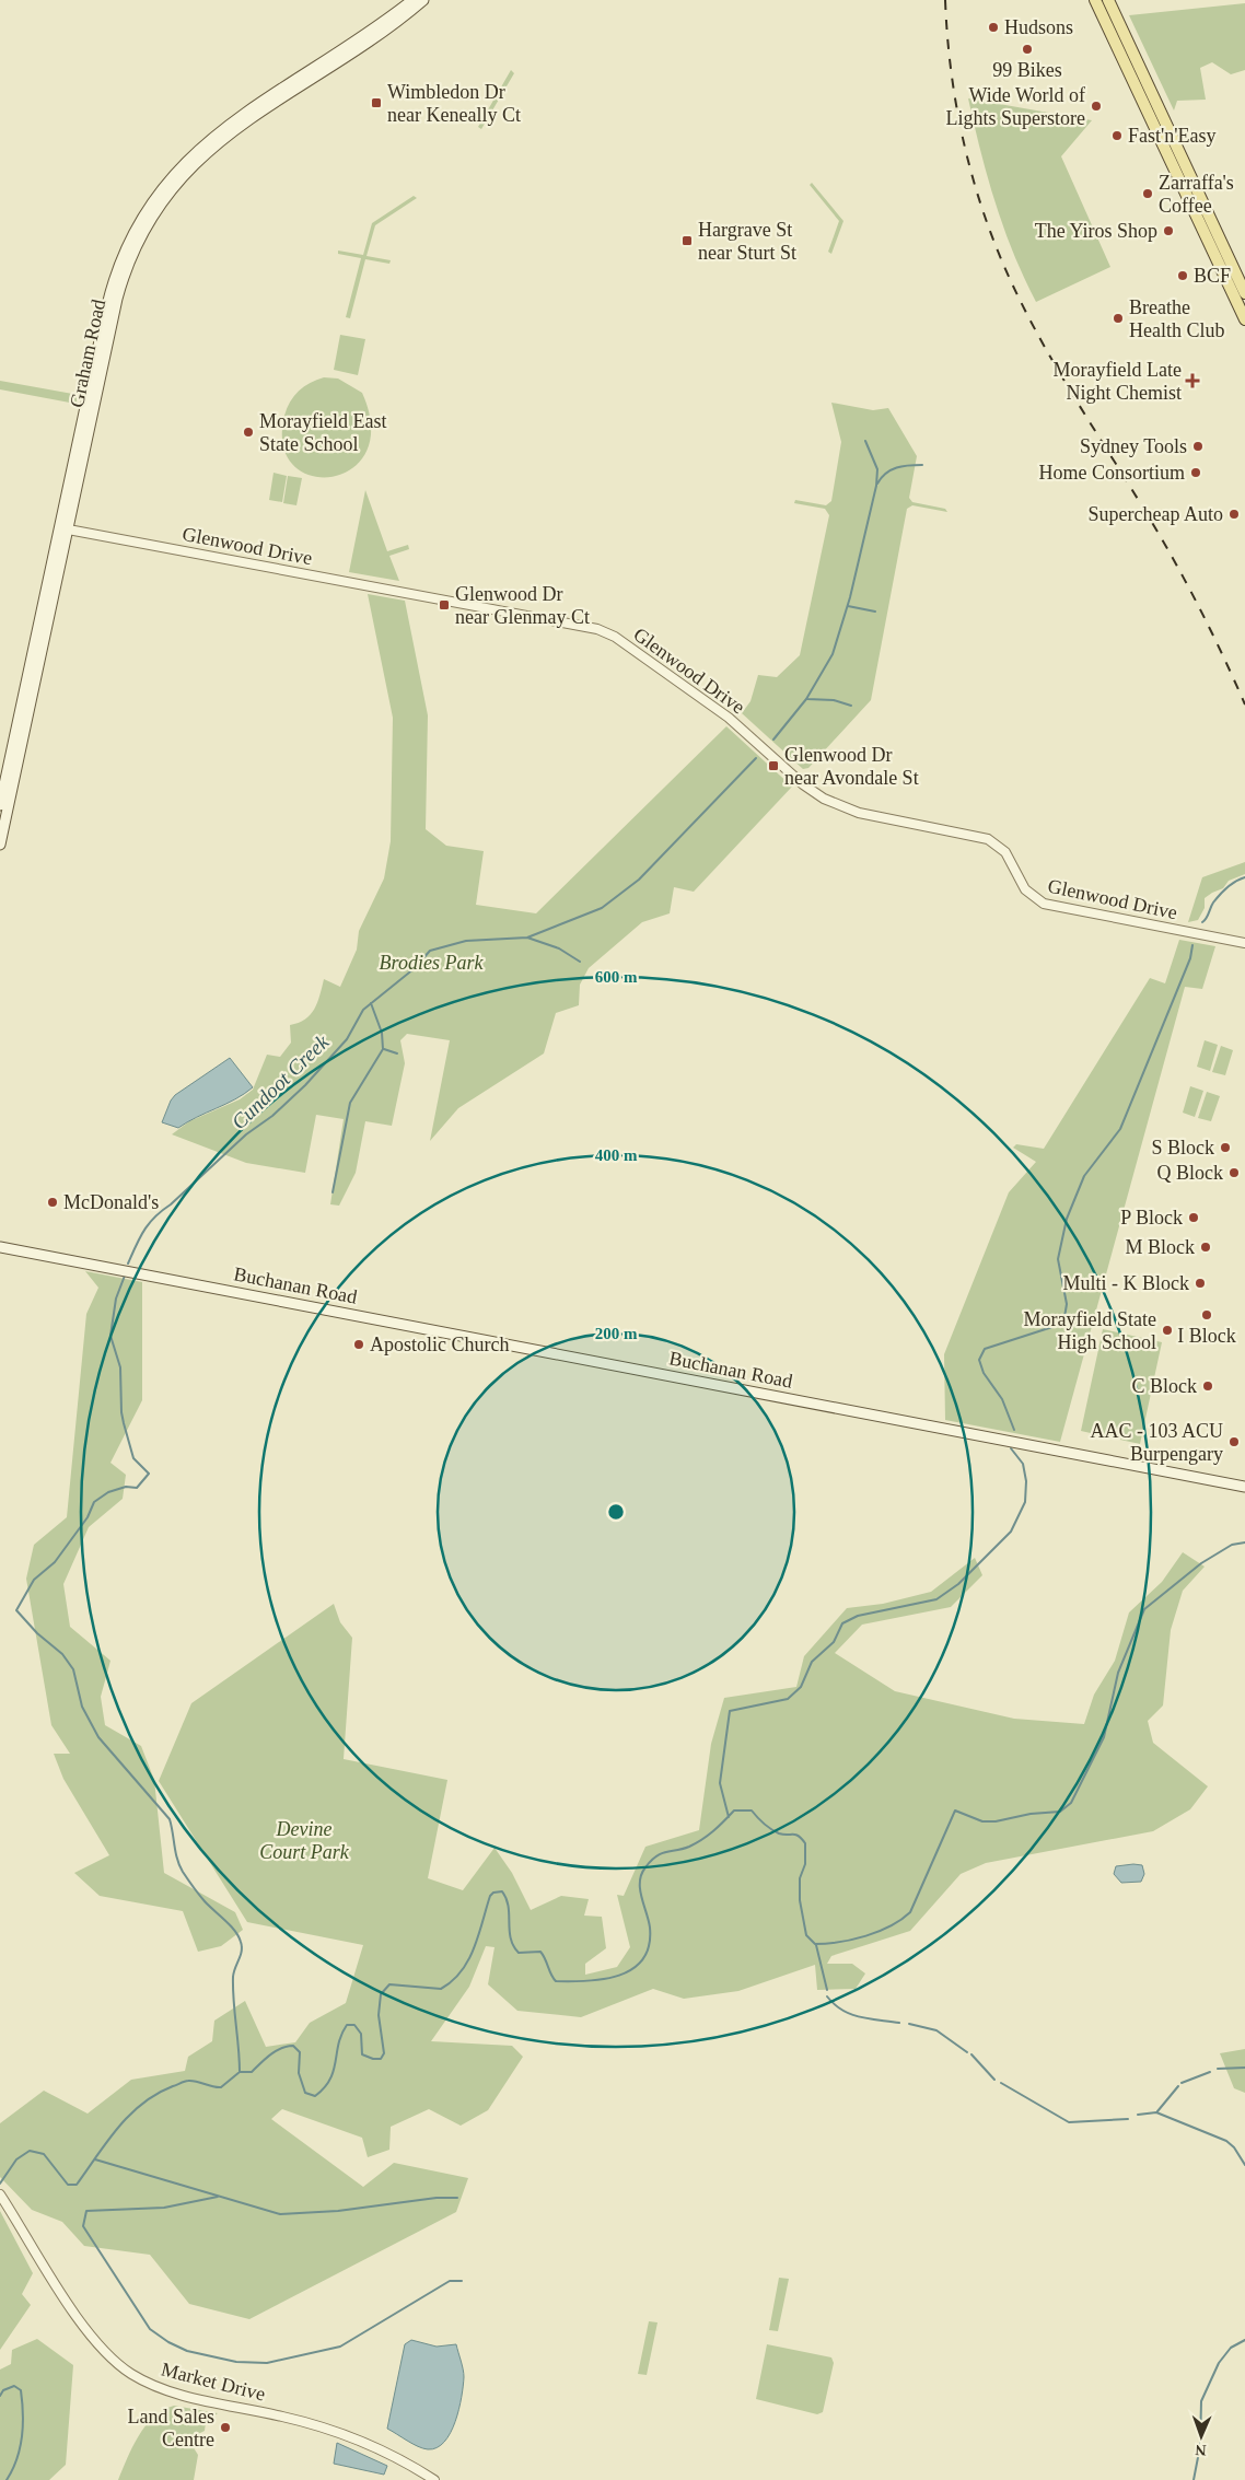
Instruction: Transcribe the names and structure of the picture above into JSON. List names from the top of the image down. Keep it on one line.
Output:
{"streets":{"main road":["Graham Road","Buchanan Road"],"street":["Glenwood Drive","Market Drive"]},"crossings":[["Graham Road","Glenwood Drive"]],"water":["Cundoot Creek"],"parks":["Brodies Park","Devine Court Park"],"places":{"other":["Hudsons","99 Bikes","Wide World of Lights Superstore","Fast'n'Easy","Zarraffa's Coffee","The Yiros Shop","BCF","Breathe Health Club","Morayfield East State School","Sydney Tools","Home Consortium","Supercheap Auto","S Block","Q Block","McDonald's","P Block","M Block","Multi - K Block","I Block","Morayfield State High School","Apostolic Church","C Block","AAC - 103 ACU Burpengary","Land Sales Centre"],"transit":["Wimbledon Dr near Keneally Ct","Hargrave St near Sturt St","Glenwood Dr near Glenmay Ct","Glenwood Dr near Avondale St"],"health":["Morayfield Late Night Chemist"]},"north":"bottom","rings":["600 m","400 m","200 m"]}
